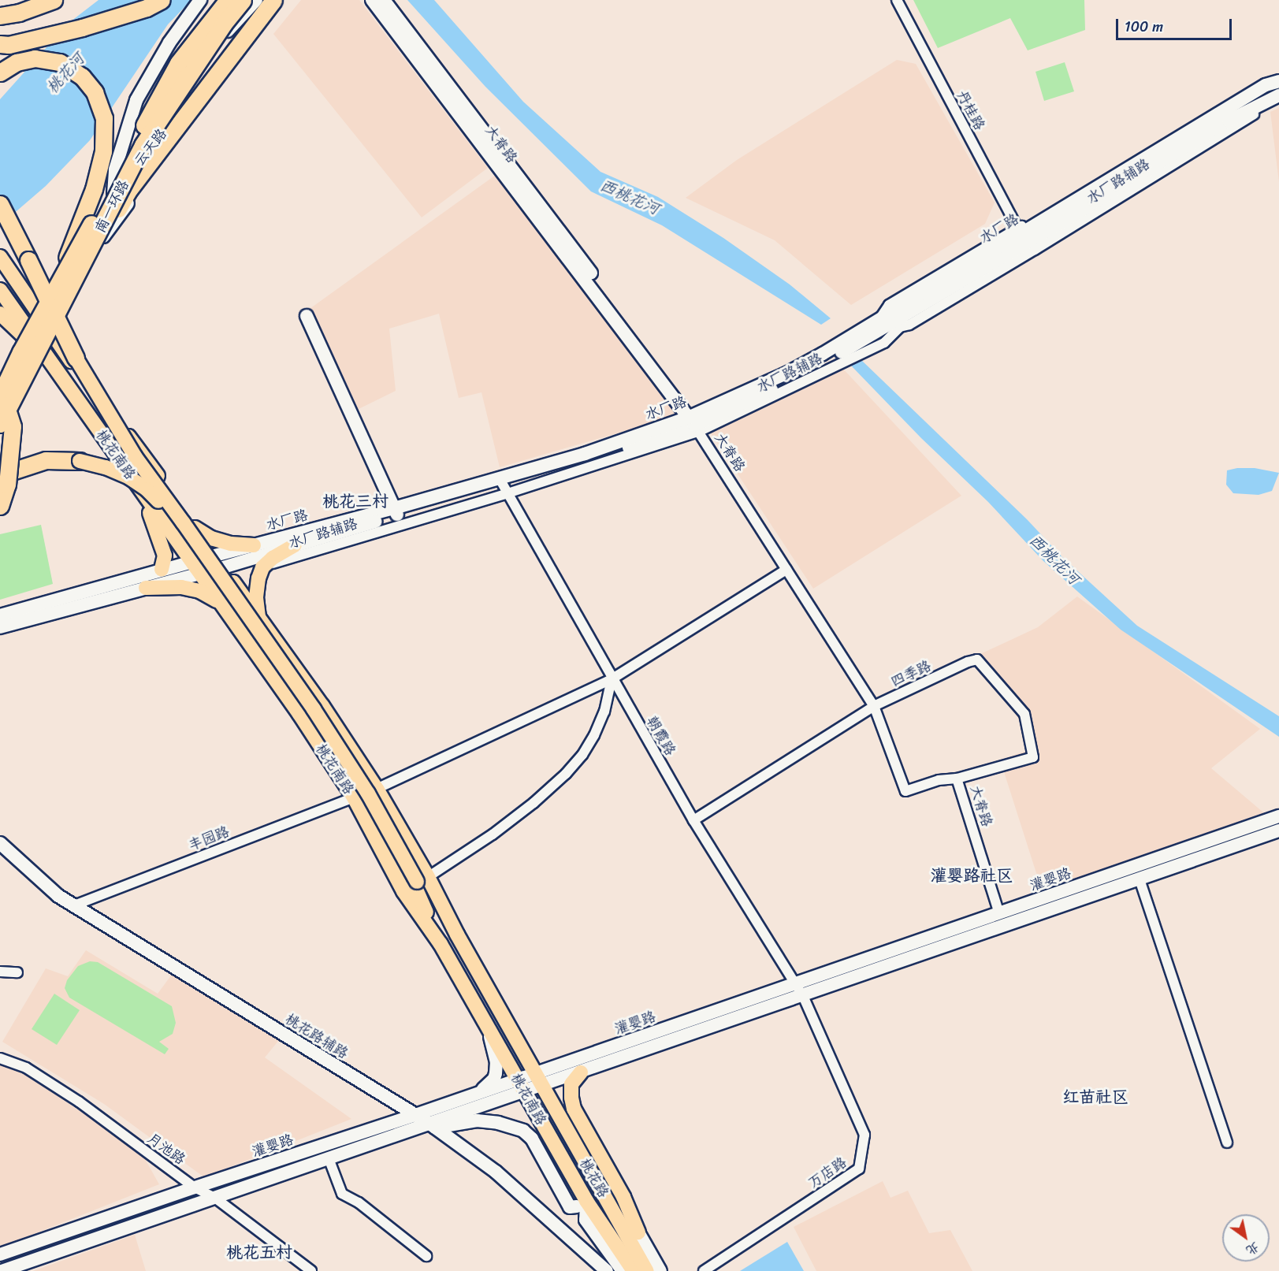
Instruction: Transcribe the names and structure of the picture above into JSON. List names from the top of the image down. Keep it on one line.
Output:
{"streets":{"highway":["南一环路"],"main road":["大脊路","云天路","水厂路","桃花南路","灌婴路","桃花路辅路","桃花路"],"street":["丹桂路","水厂路辅路","四季路","朝霞路","丰园路","月池路","万店路"]},"crossings":[["丹桂路","水厂路"],["大脊路","水厂路辅路"],["大脊路","水厂路"],["大脊路","四季路"],["大脊路","灌婴路"],["云天路","桃花南路"],["水厂路辅路","水厂路"],["水厂路辅路","朝霞路"],["水厂路","桃花南路"],["水厂路","朝霞路"],["桃花南路","丰园路"],["桃花南路","灌婴路"],["桃花南路","桃花路"],["四季路","朝霞路"],["朝霞路","灌婴路"],["朝霞路","万店路"],["丰园路","桃花路辅路"],["灌婴路","桃花路辅路"],["灌婴路","月池路"],["灌婴路","万店路"],["灌婴路","桃花路"]],"districts":["桃花三村","灌婴路社区","红苗社区","桃花五村"],"water":["桃花河","西桃花河"],"scale_bar":"100 m","north":"bottom right"}
